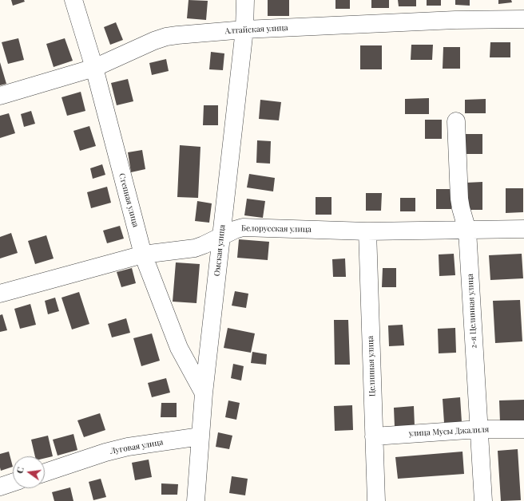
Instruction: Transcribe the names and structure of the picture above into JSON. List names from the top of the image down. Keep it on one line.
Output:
{"streets":{"street":["Алтайская улица","Степная улица","Белорусская улица","Омская улица","2-я Целинная улица","Целинная улица","улица Мусы Джалиля","Луговая улица"]},"crossings":[["Алтайская улица","Степная улица"],["Алтайская улица","Омская улица"],["Степная улица","Белорусская улица"],["Степная улица","Омская улица"],["Белорусская улица","Омская улица"],["Белорусская улица","2-я Целинная улица"],["Белорусская улица","Целинная улица"],["Омская улица","Луговая улица"],["2-я Целинная улица","улица Мусы Джалиля"],["Целинная улица","улица Мусы Джалиля"]],"north":"left"}
